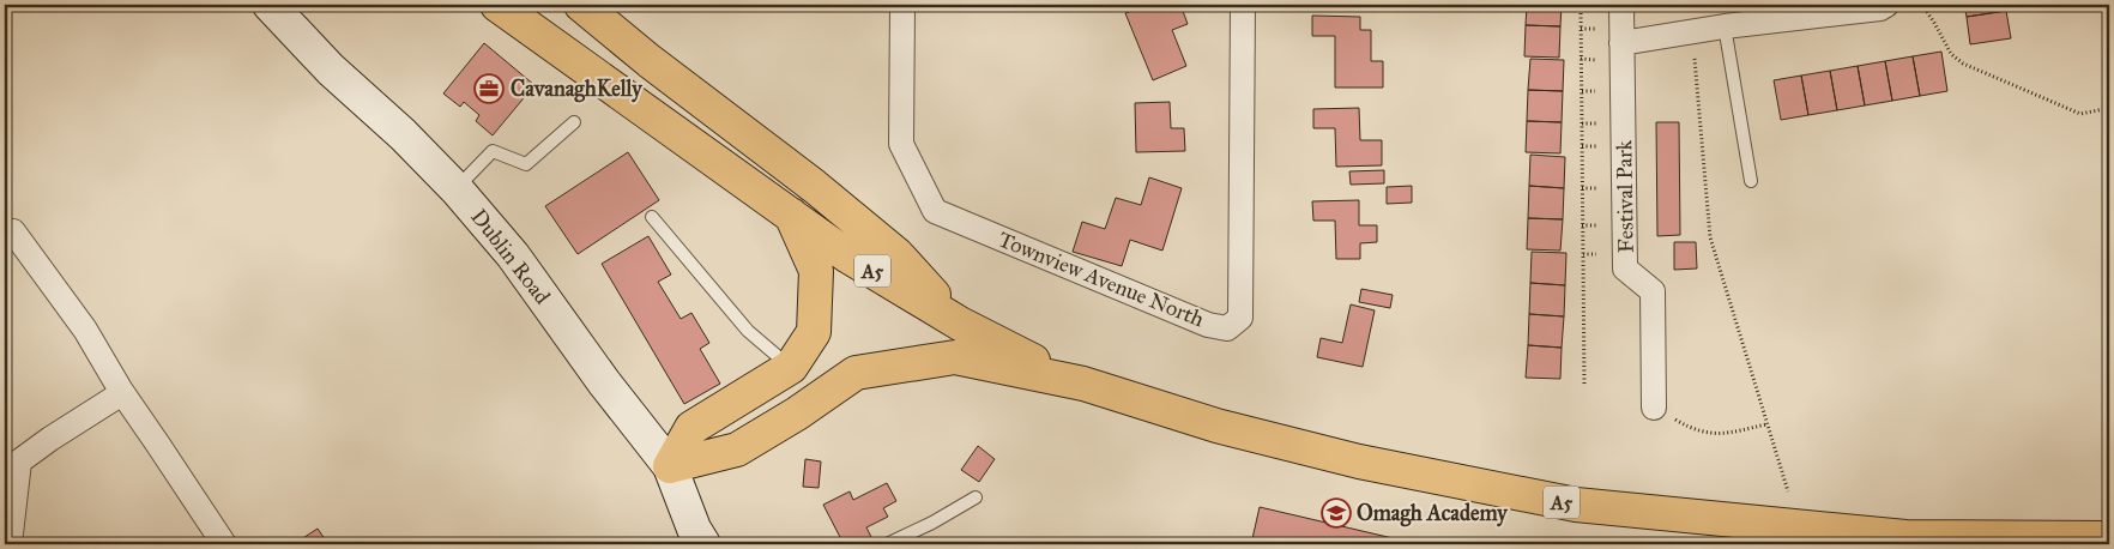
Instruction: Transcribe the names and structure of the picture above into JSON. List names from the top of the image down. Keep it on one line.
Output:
{"streets":{"highway":["A5"],"main road":["Dublin Road"],"street":["Festival Park","Townview Avenue North"]},"places":{"office":["CavanaghKelly"],"school or university":["Omagh Academy"]}}
